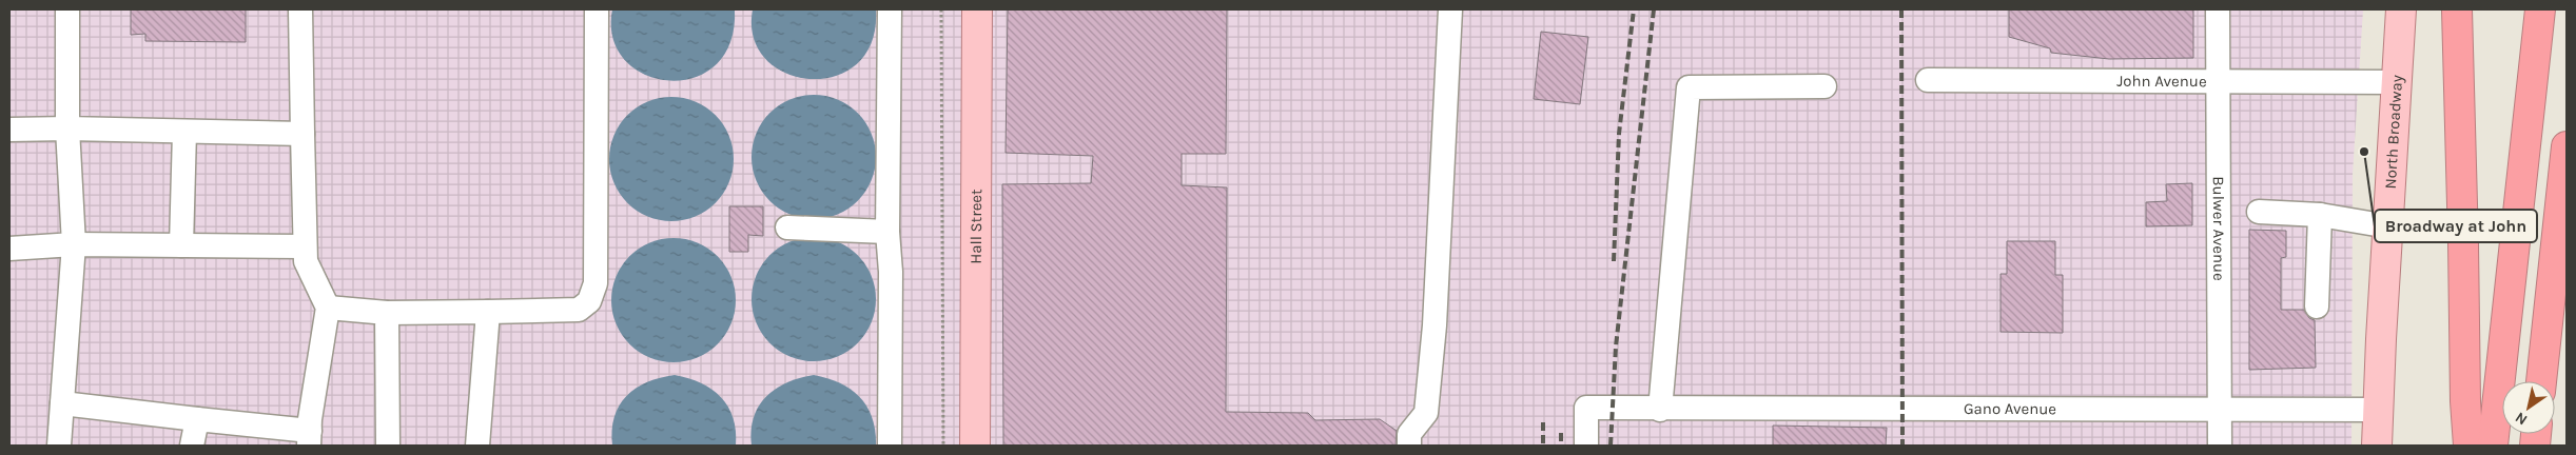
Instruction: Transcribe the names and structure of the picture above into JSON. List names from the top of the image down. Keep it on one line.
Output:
{"streets":{"main road":["North Broadway","Hall Street"],"street":["John Avenue","Bulwer Avenue","Gano Avenue"]},"crossings":[["John Avenue","North Broadway"],["John Avenue","Bulwer Avenue"],["North Broadway","Gano Avenue"],["Bulwer Avenue","Gano Avenue"]],"places":["Broadway at John"],"north":"bottom left"}
